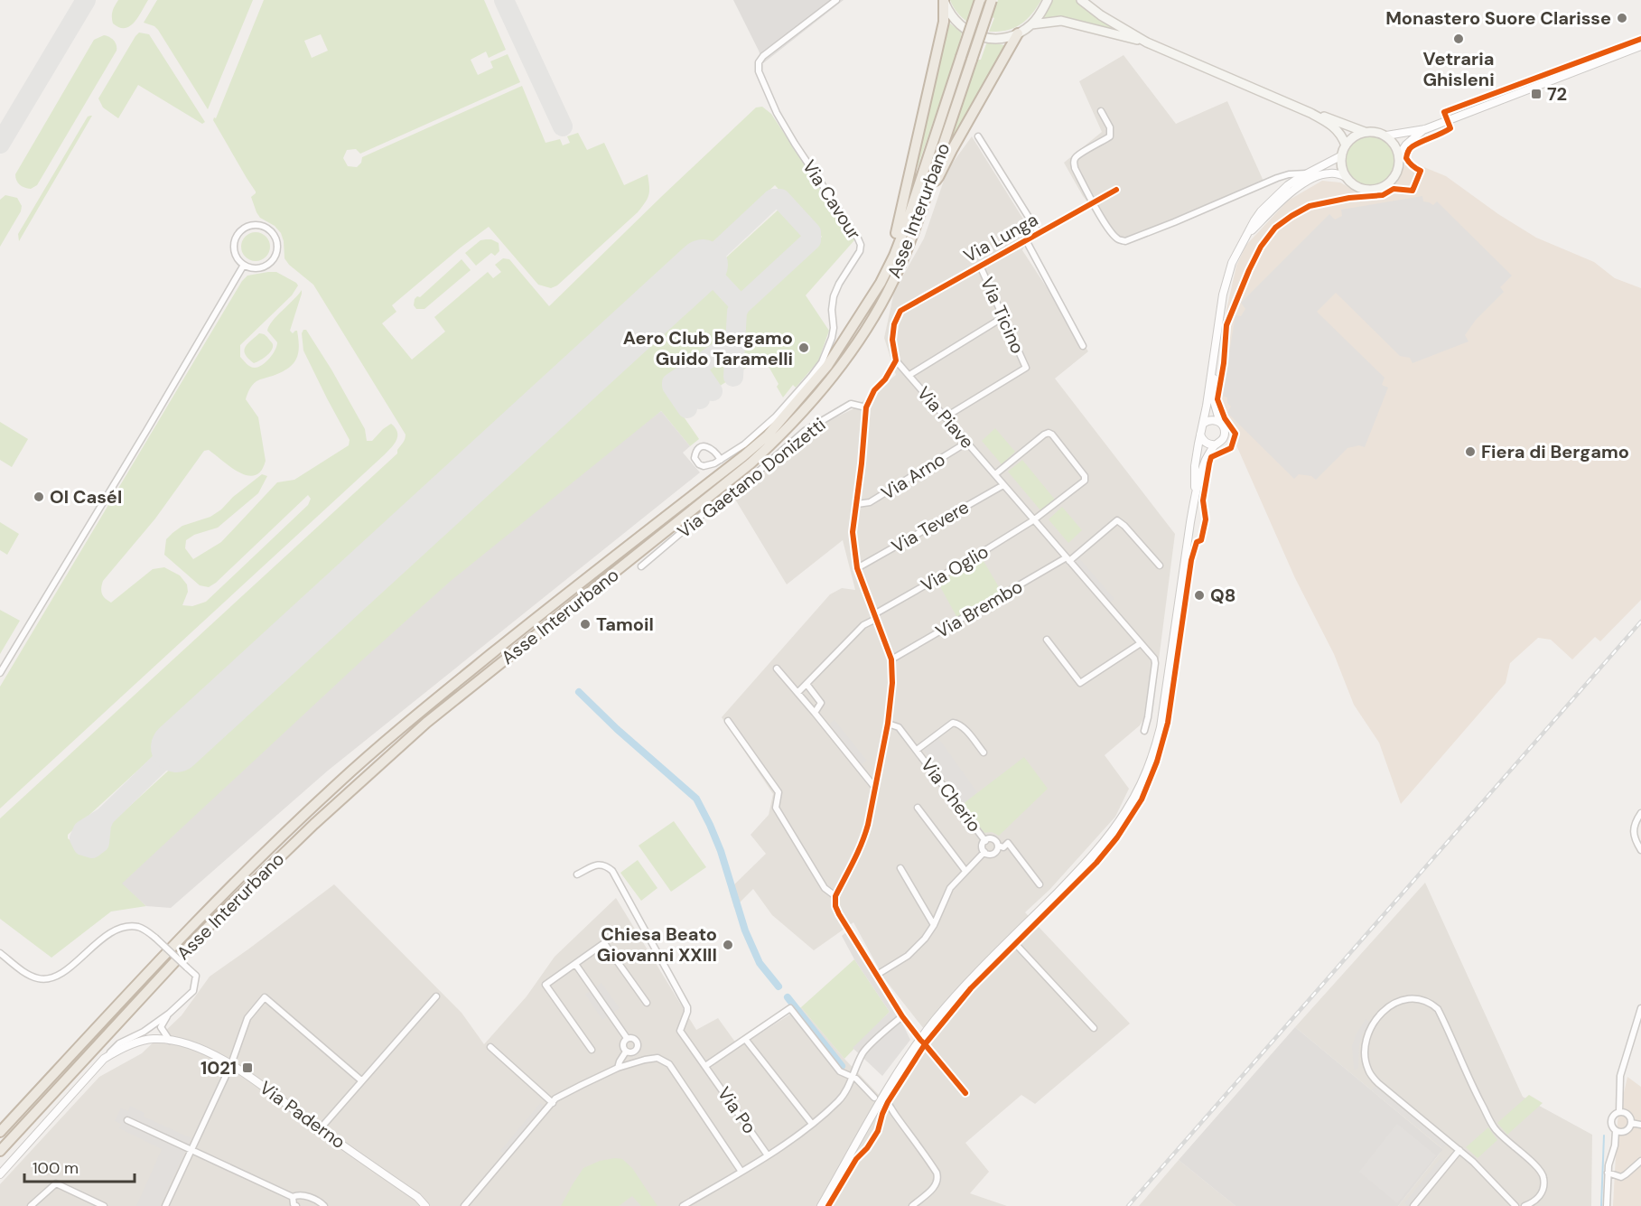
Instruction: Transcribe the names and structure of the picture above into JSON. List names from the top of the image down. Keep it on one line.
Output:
{"streets":{"highway":["Asse Interurbano"],"street":["Via Cavour","Via Lunga","Via Ticino","Via Piave","Via Arno","Via Gaetano Donizetti","Via Tevere","Via Oglio","Via Brembo","Via Cherio","Via Po","Via Paderno"]},"crossings":[["Via Lunga","Via Ticino"],["Via Lunga","Via Piave"],["Via Ticino","Via Piave"],["Via Piave","Via Arno"],["Via Piave","Via Tevere"],["Via Piave","Via Oglio"],["Via Piave","Via Brembo"]],"places":{"other":["Monastero Suore Clarisse","Vetraria Ghisleni","Aero Club Bergamo Guido Taramelli","Fiera di Bergamo","Ol Casél","Q8","Tamoil","Chiesa Beato Giovanni XXIII"],"transit":["72","1021"]},"scale_bar":"100 m"}
